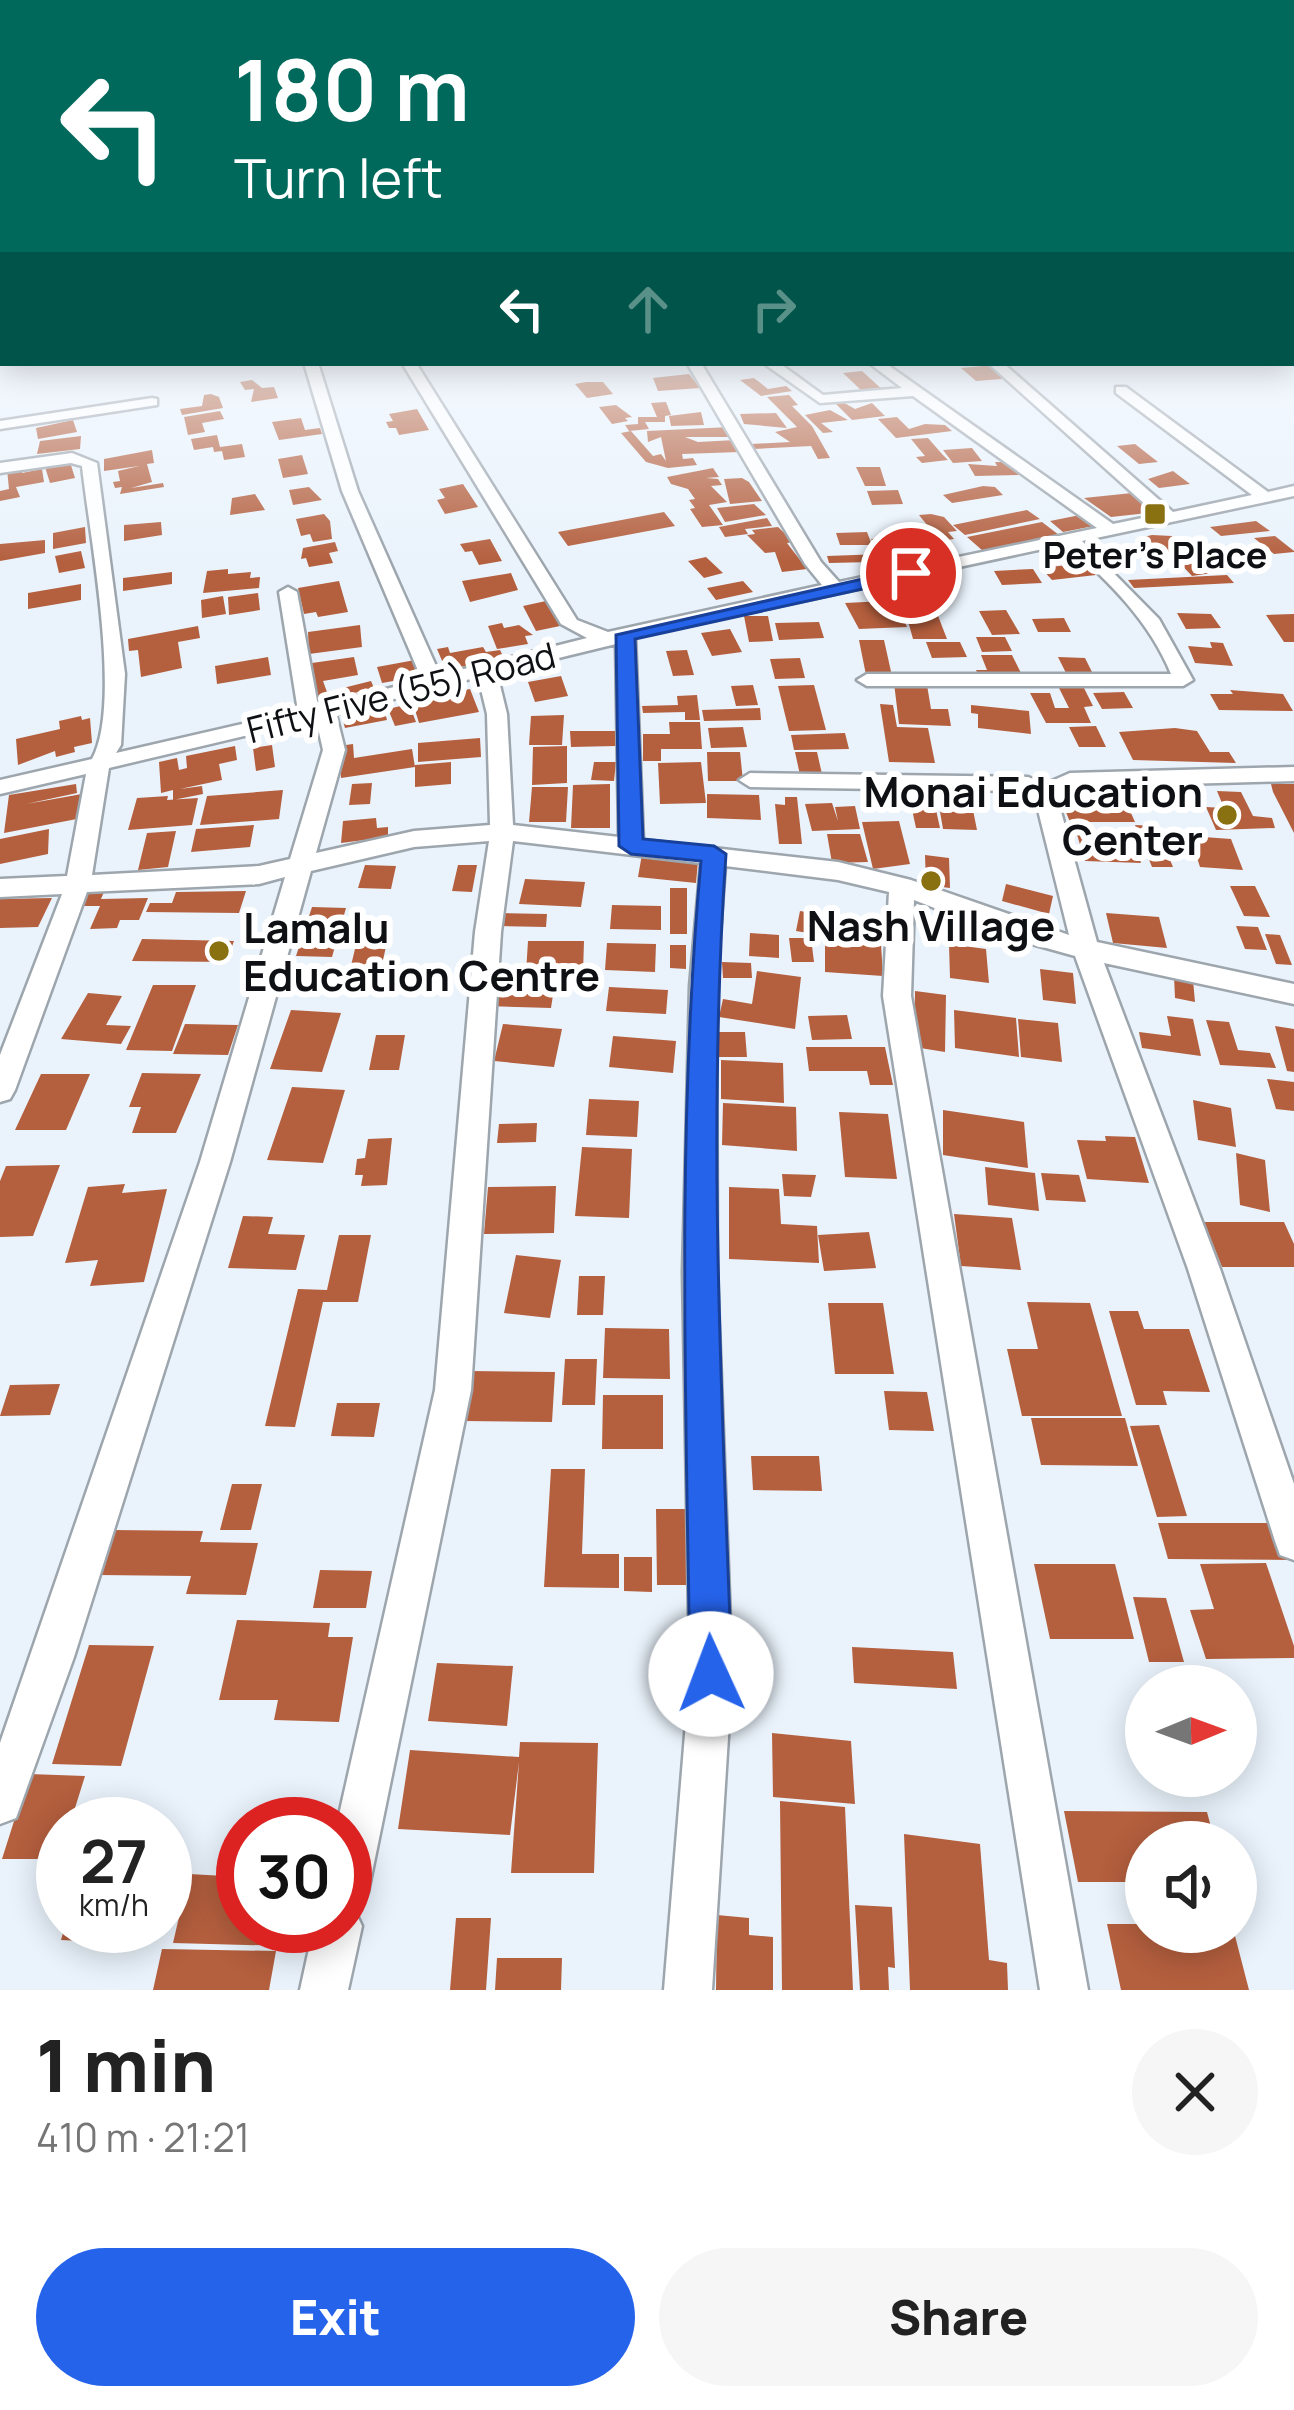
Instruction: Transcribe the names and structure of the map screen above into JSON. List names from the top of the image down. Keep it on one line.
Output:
{"streets":{"street":["Fifty Five (55) Road"]},"places":{"transit":["Peter's Place"],"other":["Monai Education Center","Nash Village","Lamalu Education Centre"]},"north":"right","page":{"turn":["180 m","Turn left"],"speed":"27 km/h","limit":"30","heading":["1 min","410 m · 21:21"],"buttons":["Exit","Share"]}}
